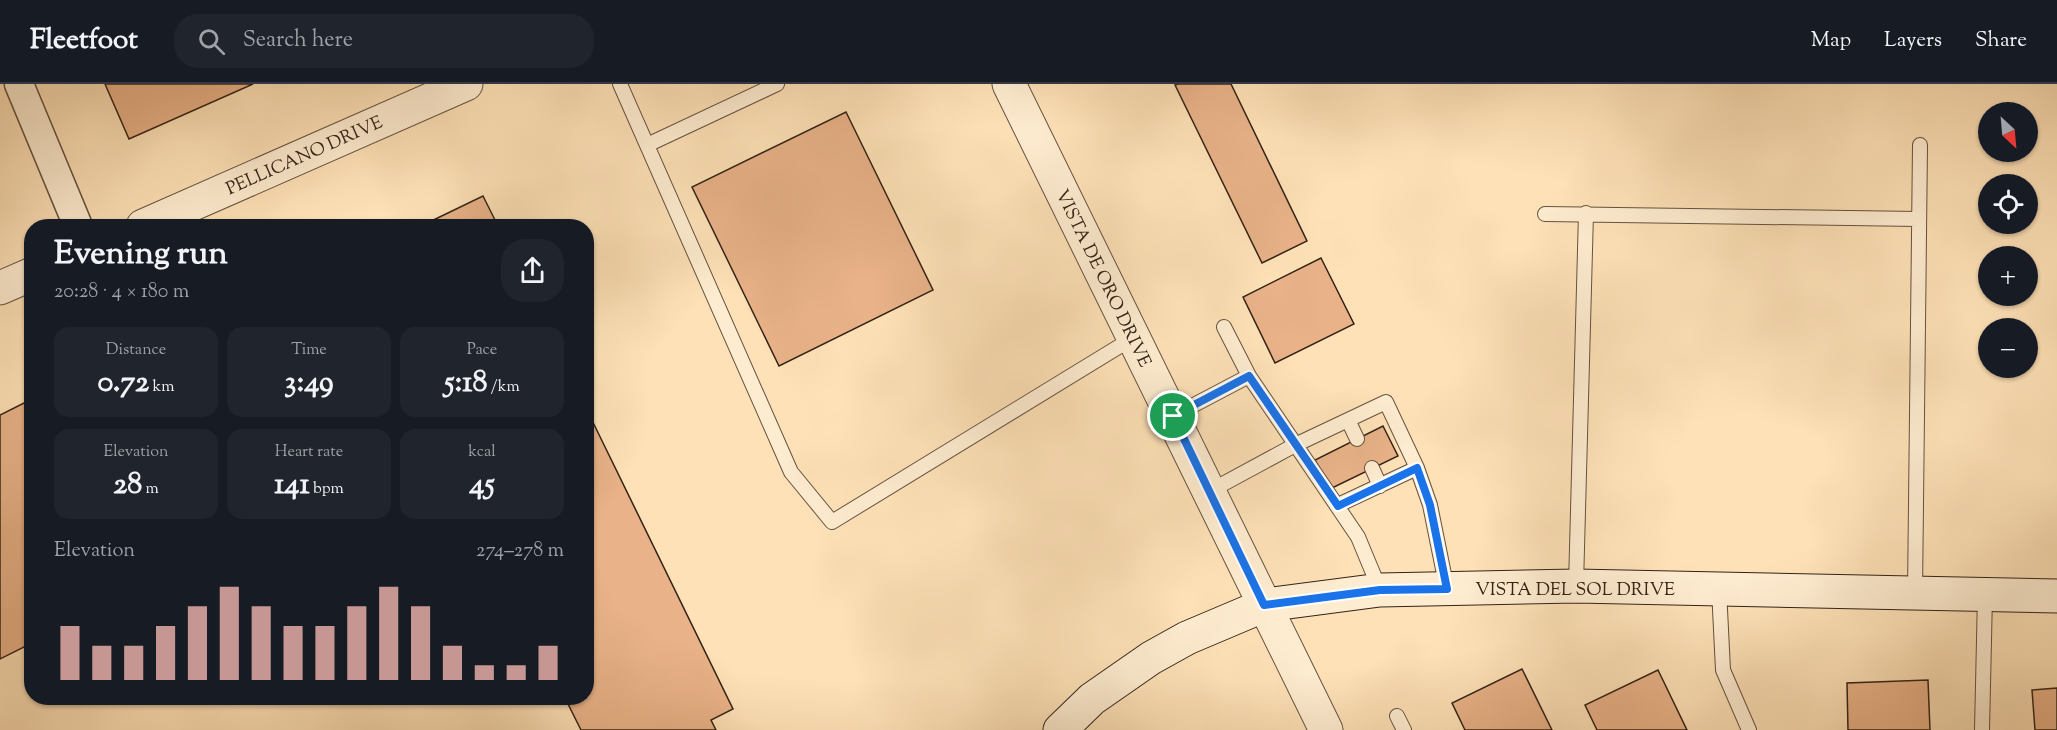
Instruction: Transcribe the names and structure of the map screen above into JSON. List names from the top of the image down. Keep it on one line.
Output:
{"streets":{"street":["PELLICANO DRIVE","VISTA DE ORO DRIVE","VISTA DEL SOL DRIVE"]},"crossings":[["VISTA DE ORO DRIVE","VISTA DEL SOL DRIVE"]],"north":"bottom right","page":{"header":"Fleetfoot","search":"Search here","nav":["Map","Layers","Share"],"map_buttons":["+","−"],"heading":["Evening run","20:28 · 4 × 180 m"],"stats":[["Distance","0.72 km"],["Time","3:49"],["Pace","5:18 /km"],["Elevation","28 m"],["Heart rate","141 bpm"],["kcal","45"]],"chart":["Elevation","274–278 m"]}}
